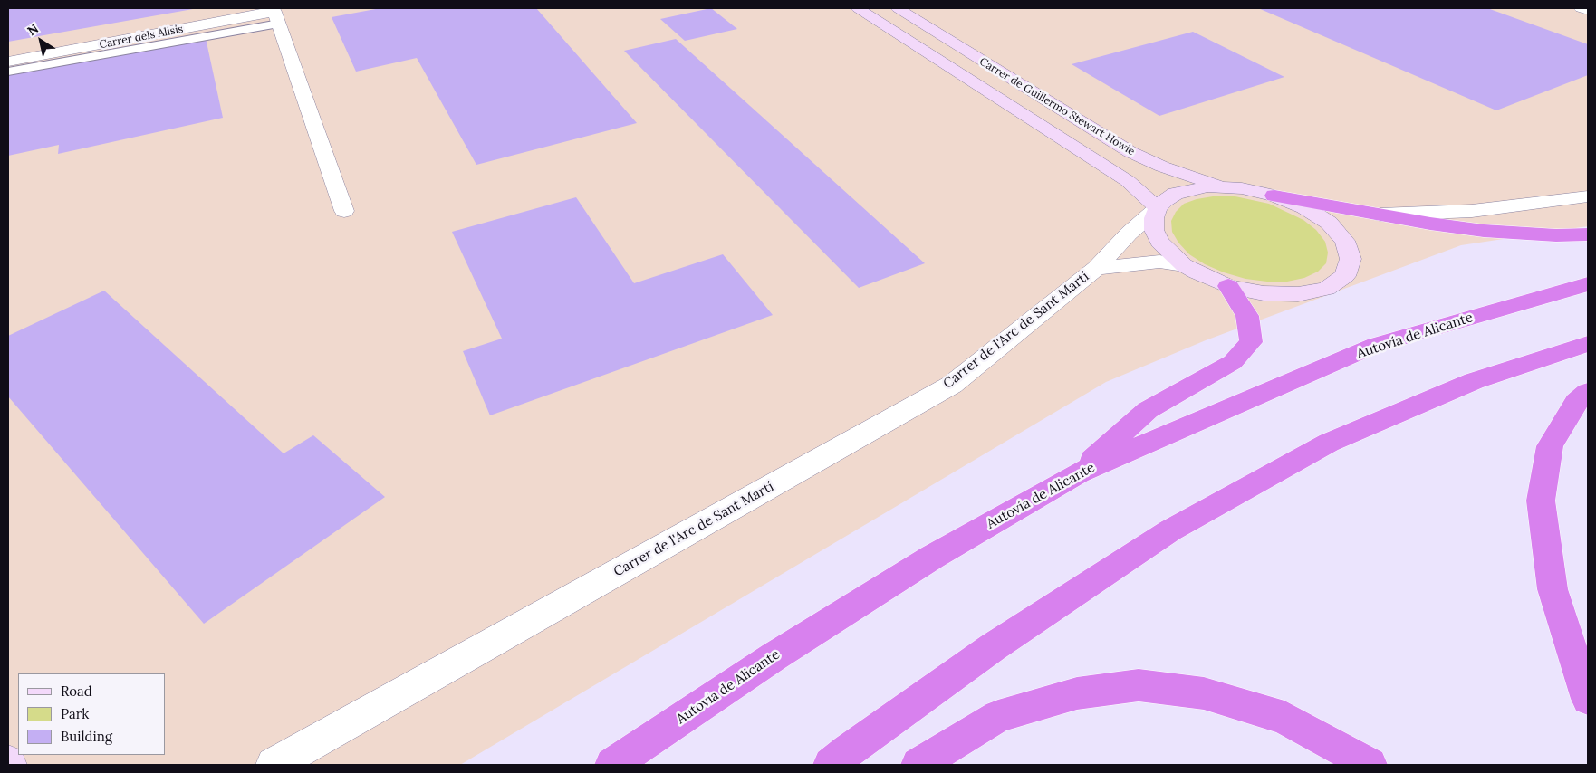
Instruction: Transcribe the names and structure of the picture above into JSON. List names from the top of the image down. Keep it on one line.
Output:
{"streets":{"highway":["Autovía de Alicante"],"street":["Carrer dels Alisis","Carrer de Guillermo Stewart Howie","Carrer de l'Arc de Sant Martí"]},"crossings":[["Carrer de Guillermo Stewart Howie","Carrer de l'Arc de Sant Martí"]],"legend":["Road","Park","Building"],"north":"top left"}
